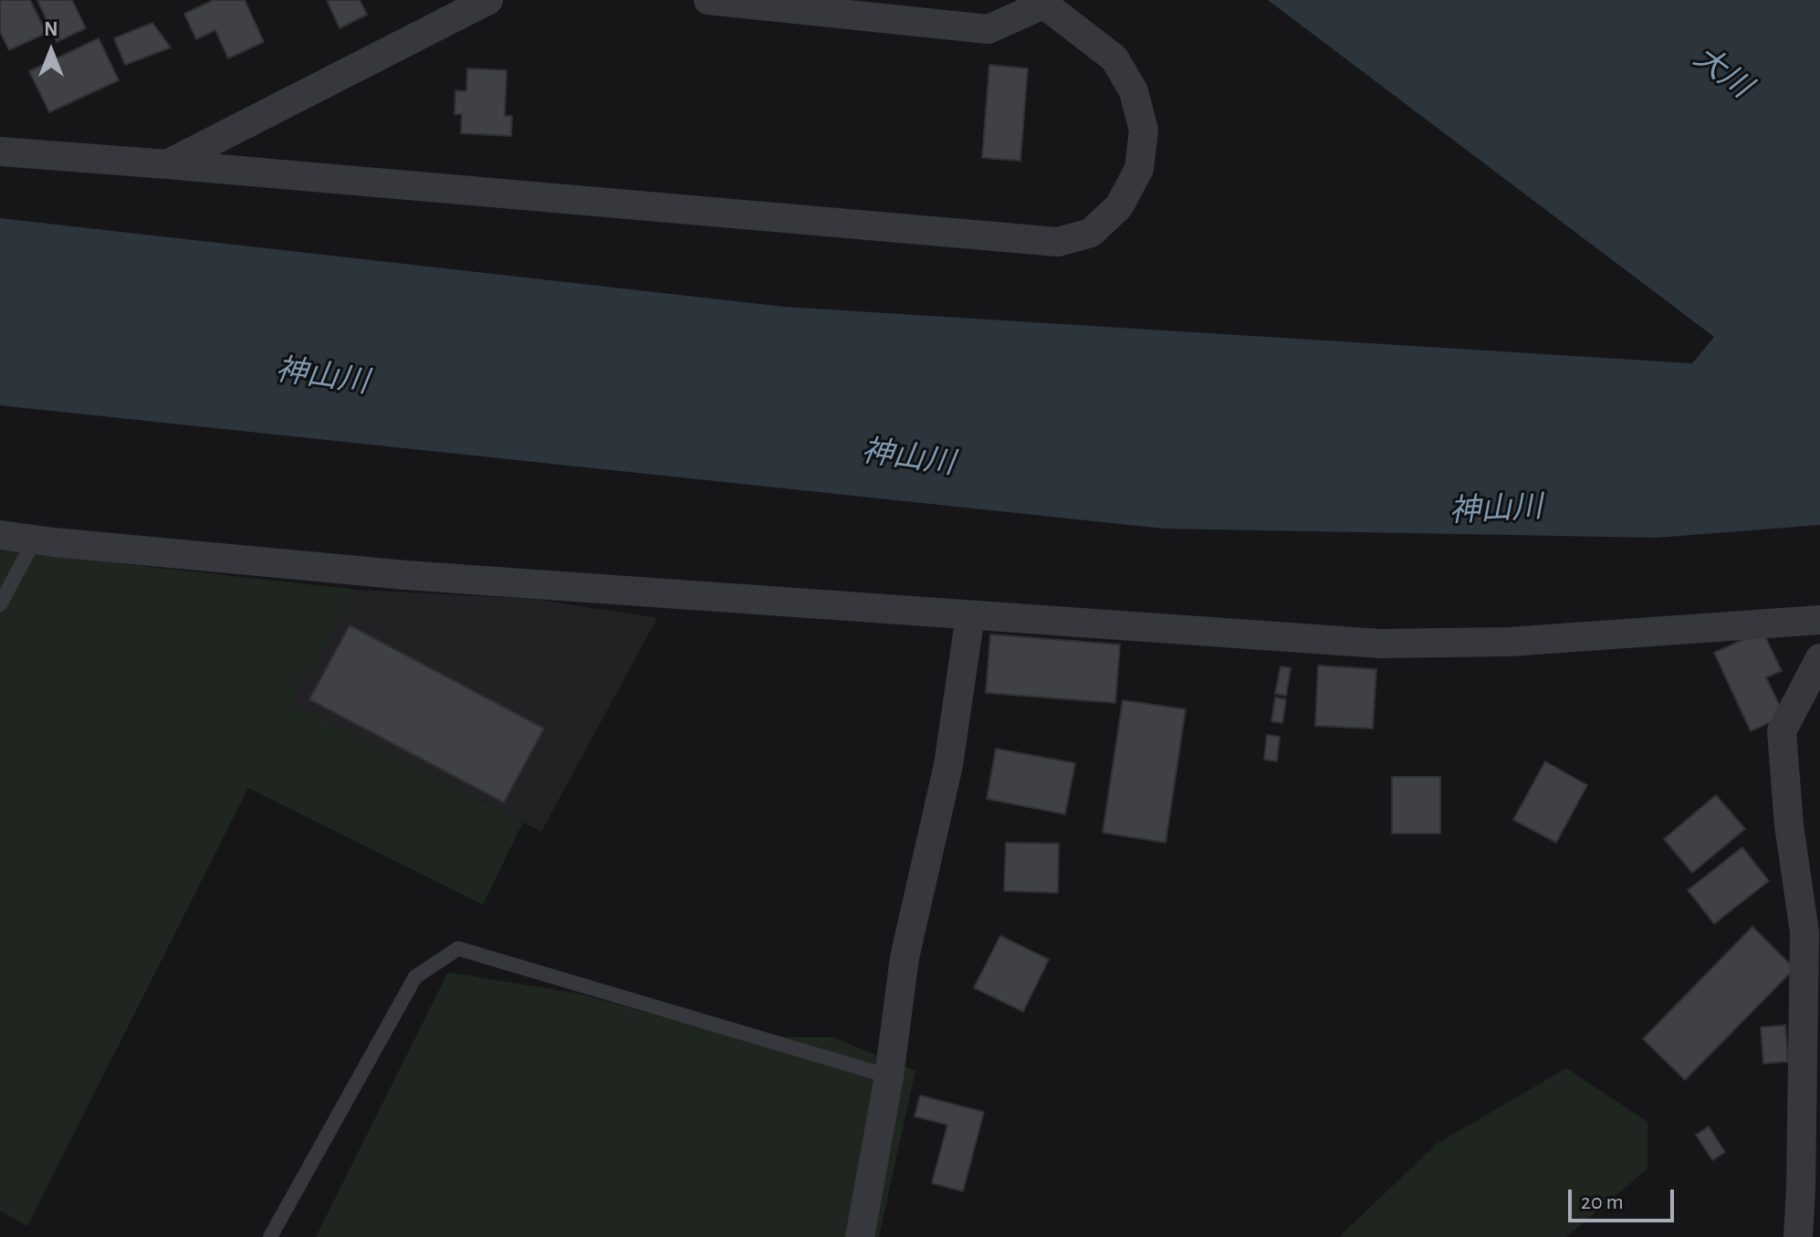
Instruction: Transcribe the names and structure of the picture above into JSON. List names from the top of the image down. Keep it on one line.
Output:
{"water":["大川","神山川"],"scale_bar":"20 m","north":"top"}
